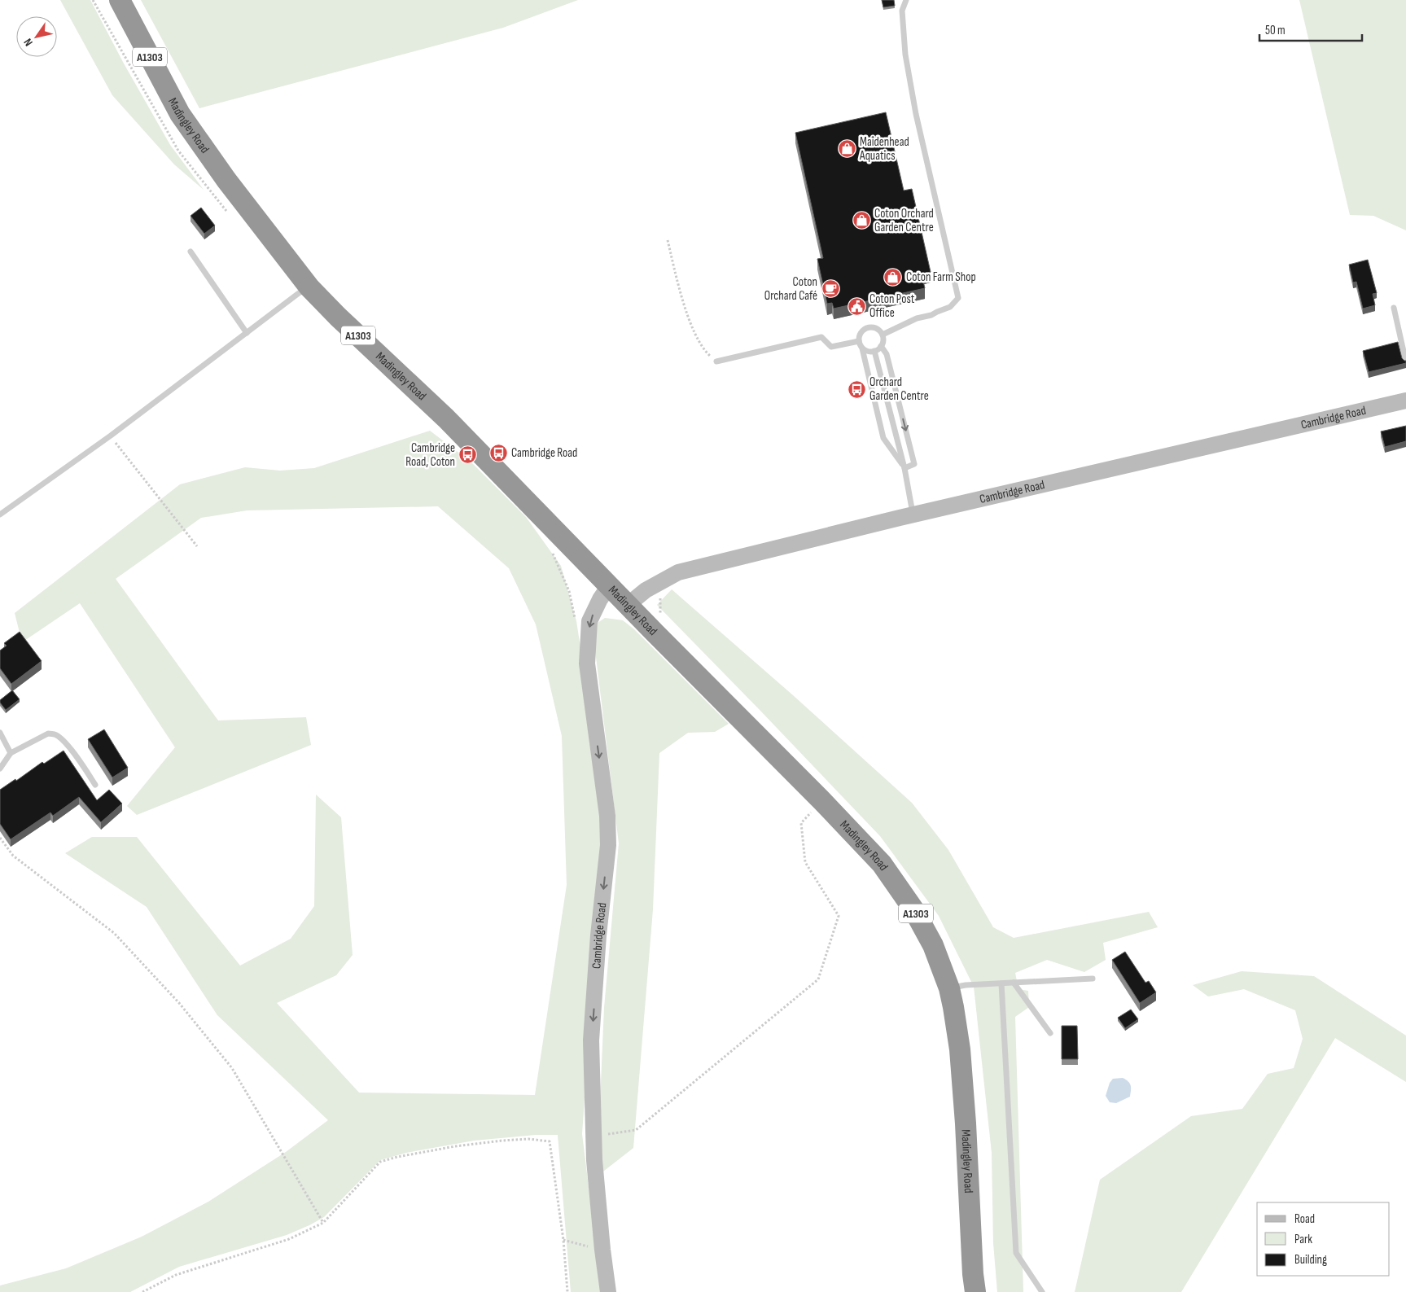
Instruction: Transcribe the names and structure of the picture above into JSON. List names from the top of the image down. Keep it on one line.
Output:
{"streets":{"highway":["A1303","Madingley Road"],"street":["Cambridge Road"]},"crossings":[["Madingley Road","Cambridge Road"]],"one_way":["Cambridge Road"],"places":{"shop":["Maidenhead Aquatics","Coton Orchard Garden Centre","Coton Farm Shop"],"cafe":["Coton Orchard Café"],"public building":["Coton Post Office"],"bus stop":["Orchard Garden Centre","Cambridge Road","Cambridge Road, Coton"]},"legend":["Road","Park","Building"],"scale_bar":"50 m","north":"bottom left"}
